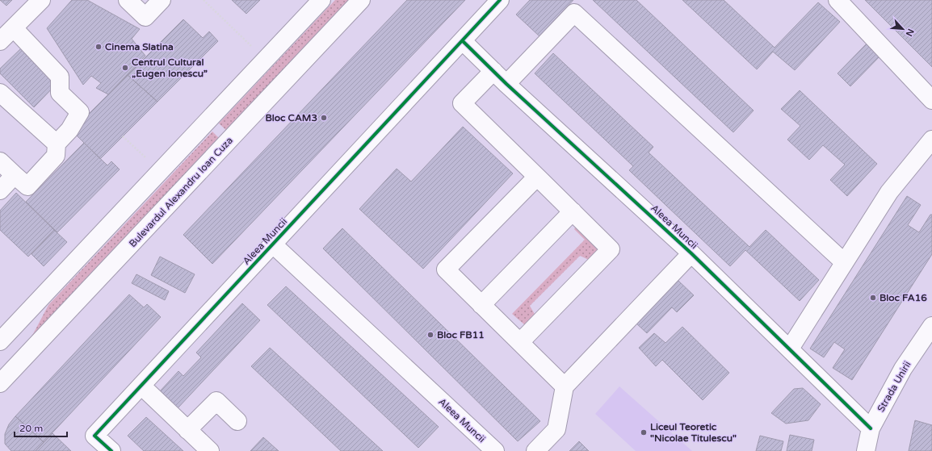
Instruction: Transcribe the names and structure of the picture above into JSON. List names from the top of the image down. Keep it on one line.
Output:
{"streets":{"street":["Bulevardul Alexandru Ioan Cuza","Aleea Muncii","Strada Unirii"]},"crossings":[["Aleea Muncii","Strada Unirii"]],"places":["Cinema Slatina","Centrul Cultural „Eugen Ionescu”","Bloc CAM3","Bloc FA16","Bloc FB11","Liceul Teoretic \"Nicolae Titulescu\""],"scale_bar":"20 m","north":"bottom right"}
